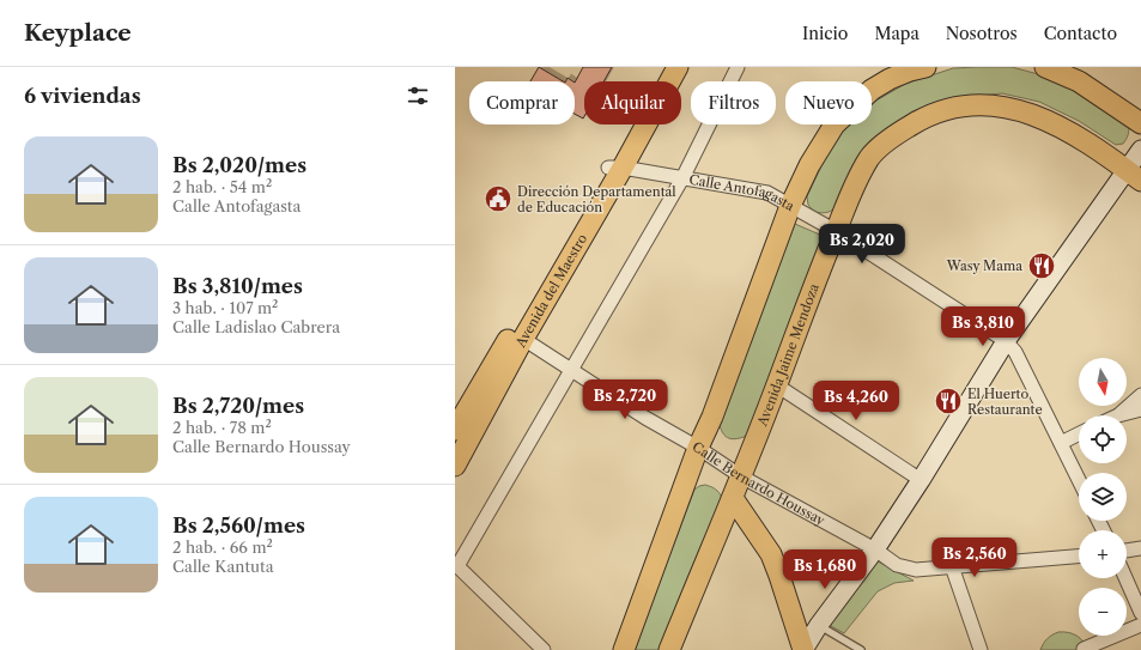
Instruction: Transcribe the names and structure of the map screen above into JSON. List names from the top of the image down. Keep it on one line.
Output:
{"streets":{"main road":["Avenida del Maestro","Avenida Jaime Mendoza"],"street":["Calle Antofagasta","Calle Bernardo Houssay"]},"crossings":[["Calle Antofagasta","Avenida del Maestro"],["Calle Antofagasta","Avenida Jaime Mendoza"],["Avenida del Maestro","Calle Bernardo Houssay"],["Avenida Jaime Mendoza","Calle Bernardo Houssay"]],"places":{"public building":["Dirección Departamental de Educación"],"restaurant":["Wasy Mama","El Huerto Restaurante"]},"north":"bottom","page":{"header":"Keyplace","nav":["Inicio","Mapa","Nosotros","Contacto"],"heading":"6 viviendas","chip":["Comprar","Alquilar","Filtros","Nuevo"],"list":[{"name":"Bs 2,020/mes","note":"2 hab. · 54 m² · Calle Antofagasta"},{"name":"Bs 3,810/mes","note":"3 hab. · 107 m² · Calle Ladislao Cabrera"},{"name":"Bs 2,720/mes","note":"2 hab. · 78 m² · Calle Bernardo Houssay"},{"name":"Bs 2,560/mes","note":"2 hab. · 66 m² · Calle Kantuta"}],"price":["Bs 2,020","Bs 3,810","Bs 2,720","Bs 4,260","Bs 2,560","Bs 1,680"],"map_buttons":["+","−"]}}
